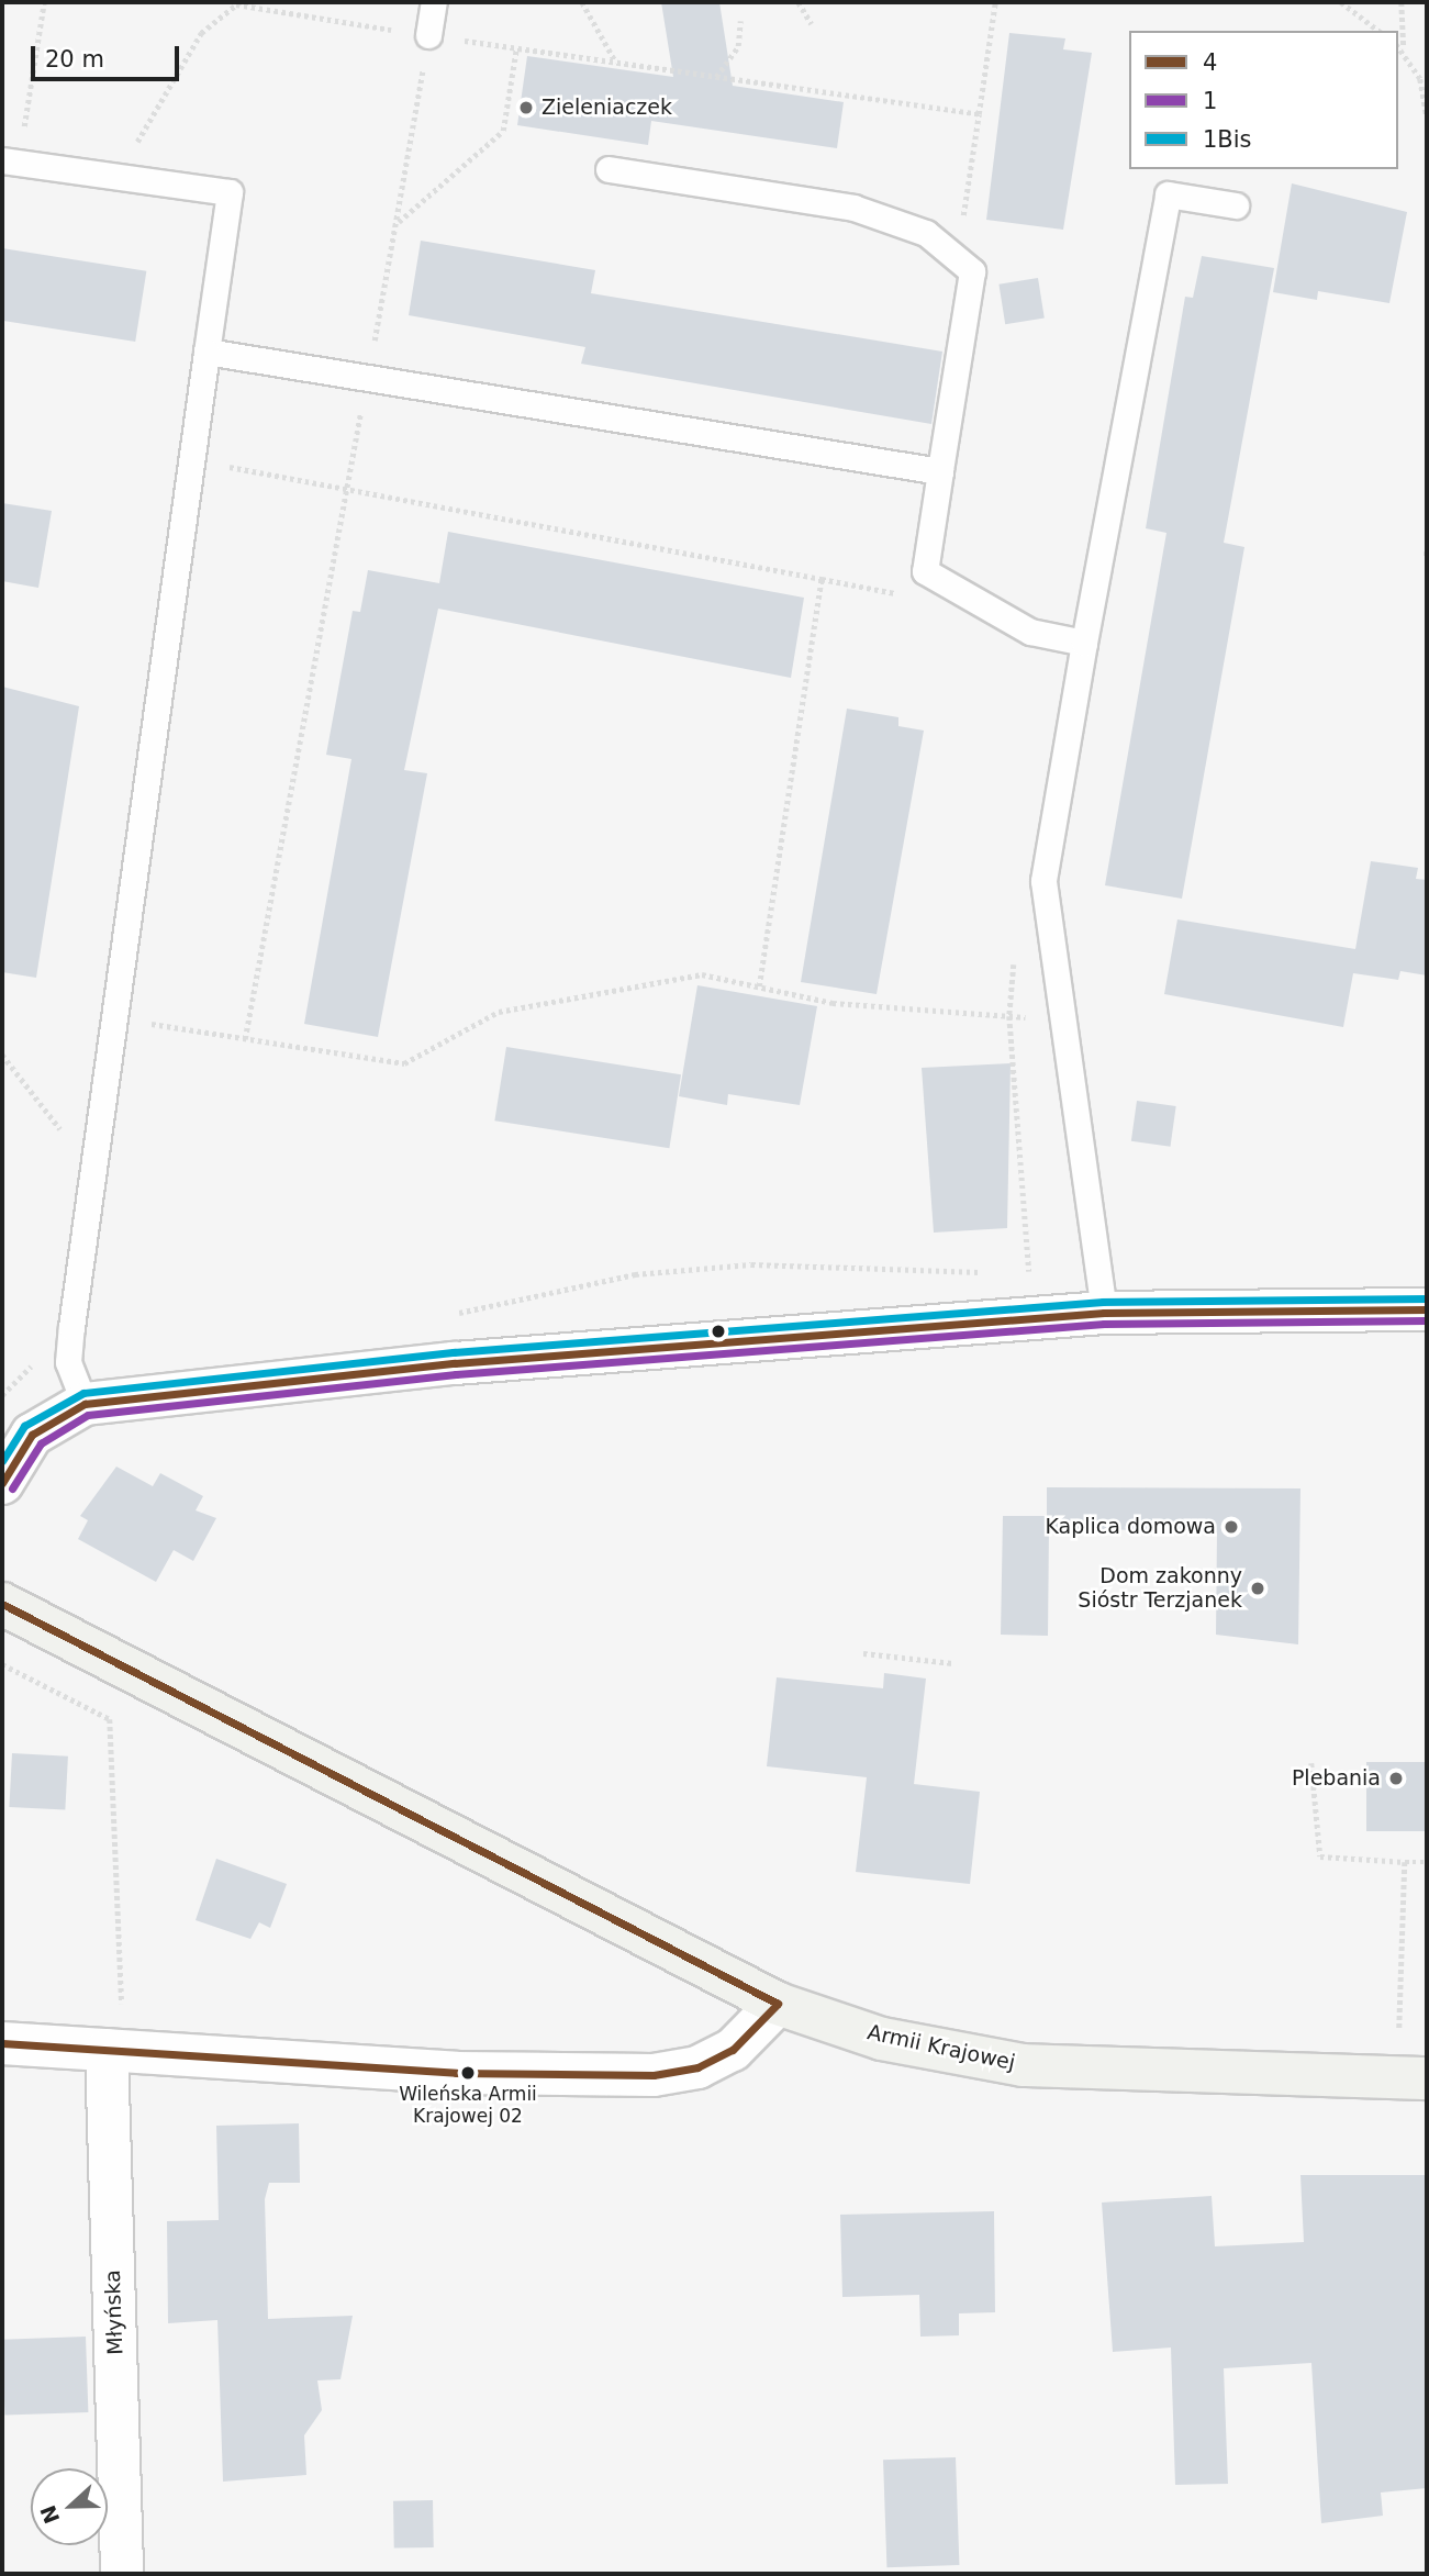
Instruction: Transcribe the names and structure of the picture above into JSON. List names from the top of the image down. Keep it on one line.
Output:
{"streets":{"main road":["Armii Krajowej"],"street":["Młyńska"]},"places":["Zieleniaczek","Kaplica domowa","Dom zakonny Sióstr Terzjanek","Plebania","Wileńska Armii Krajowej 02"],"lines":["transit line 1Bis","transit line 4","transit line 1"],"legend":["4","1","1Bis"],"scale_bar":"20 m","north":"left"}
